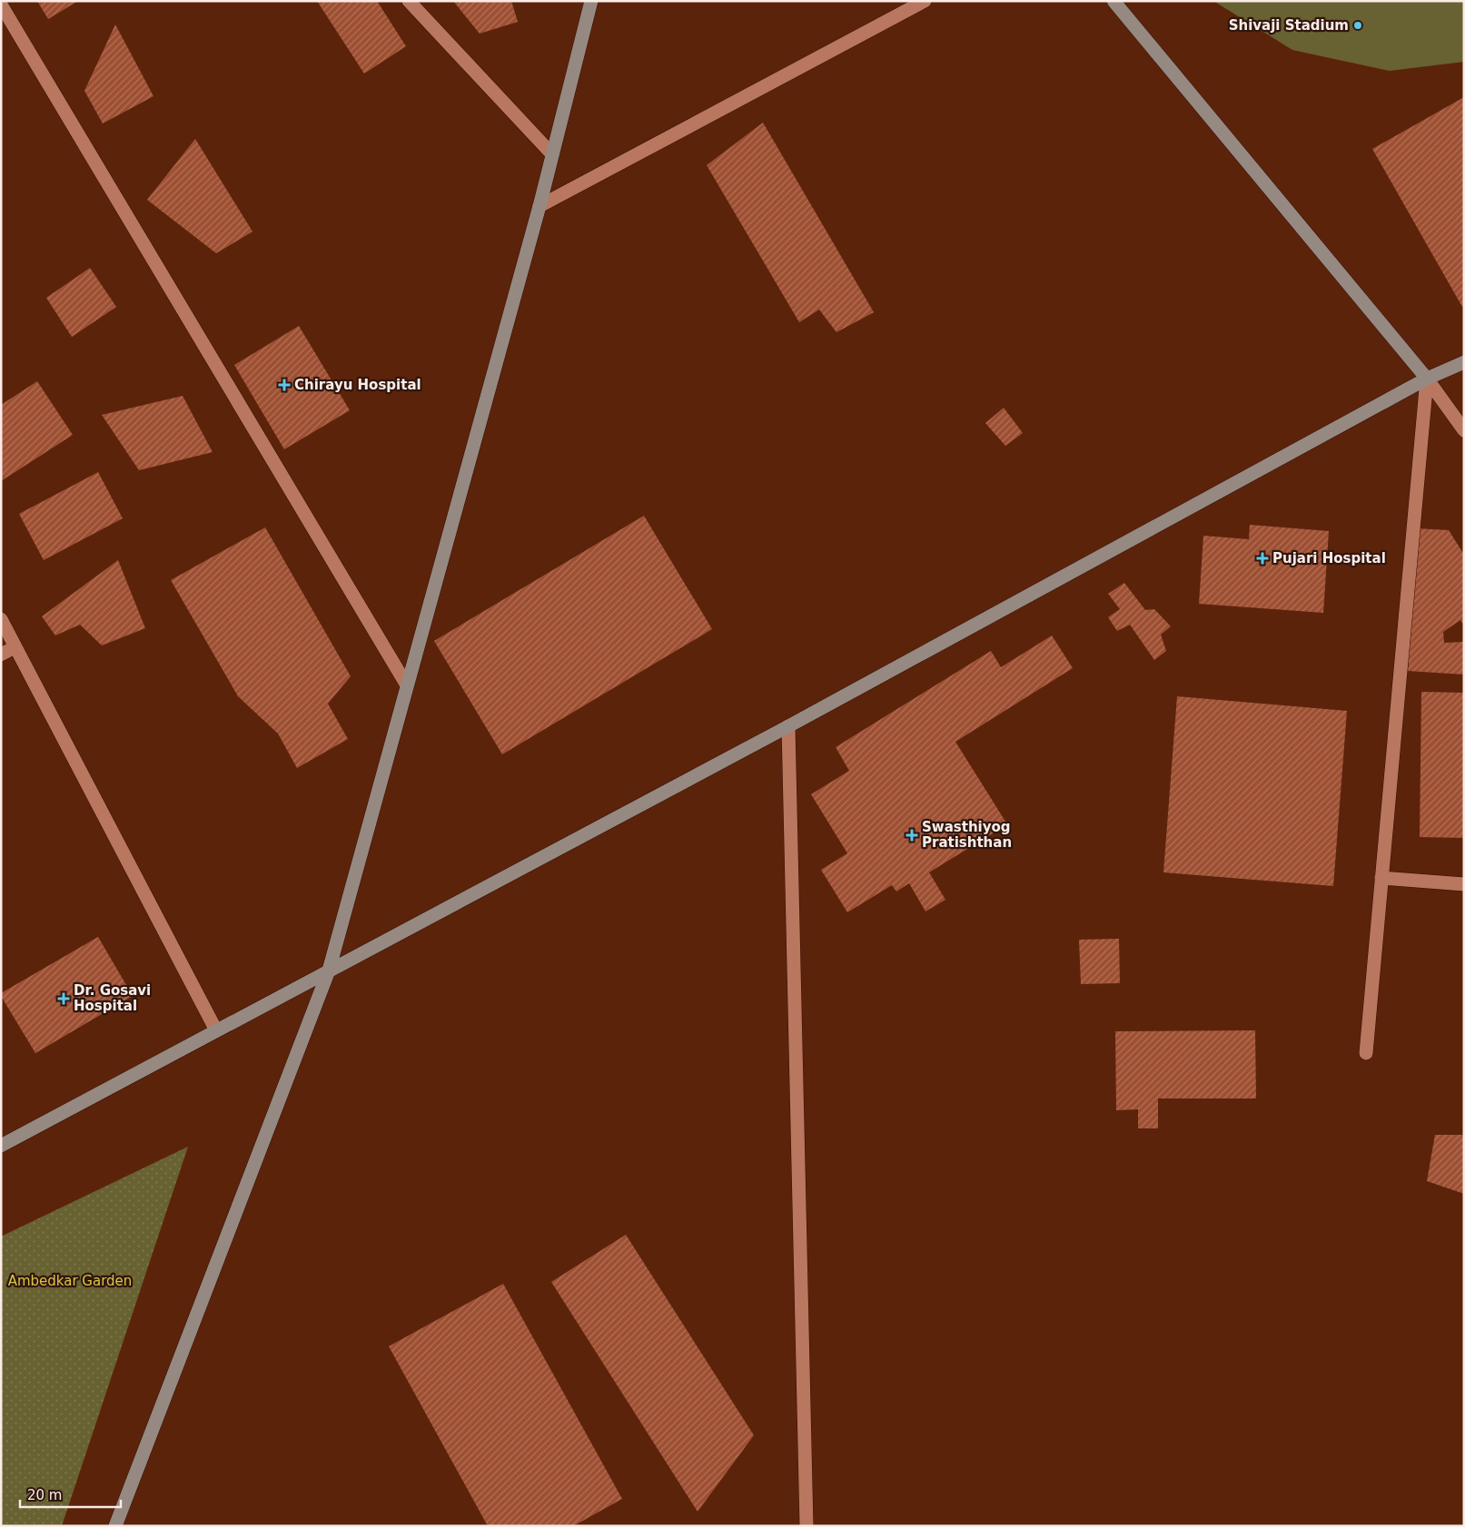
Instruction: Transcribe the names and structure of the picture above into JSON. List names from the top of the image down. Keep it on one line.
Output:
{"parks":["Ambedkar Garden"],"places":{"other":["Shivaji Stadium"],"health":["Chirayu Hospital","Pujari Hospital","Swasthiyog Pratishthan","Dr. Gosavi Hospital"]},"scale_bar":"20 m"}
